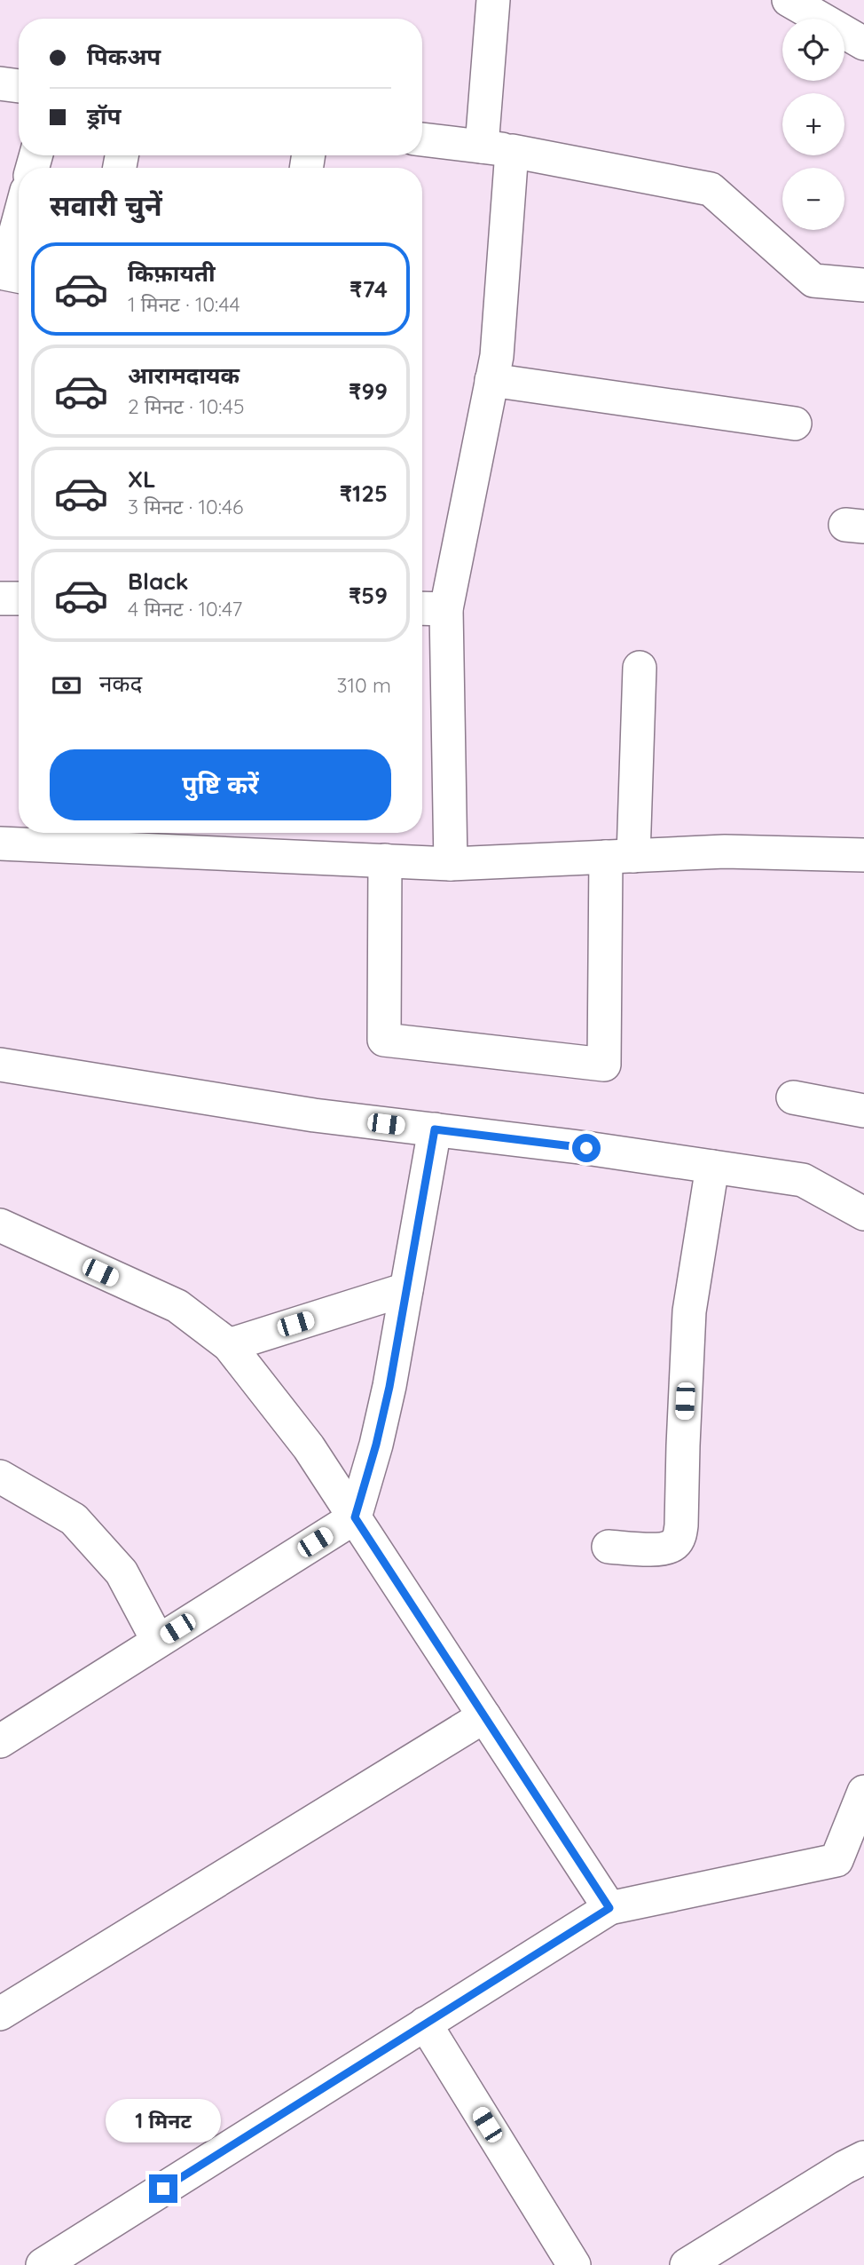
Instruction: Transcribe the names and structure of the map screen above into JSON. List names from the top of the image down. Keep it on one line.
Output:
{"page":{"map_buttons":["+","−"],"banner":["पिकअप","ड्रॉप"],"heading":"सवारी चुनें","list":[{"name":"किफ़ायती","note":"1 मिनट · 10:44","value":"₹74"},{"name":"आरामदायक","note":"2 मिनट · 10:45","value":"₹99"},{"name":"XL","note":"3 मिनट · 10:46","value":"₹125"},{"name":"Black","note":"4 मिनट · 10:47","value":"₹59"}],"pay":["नकद","310 m"],"buttons":"पुष्टि करें","bubble":"1 मिनट"}}
